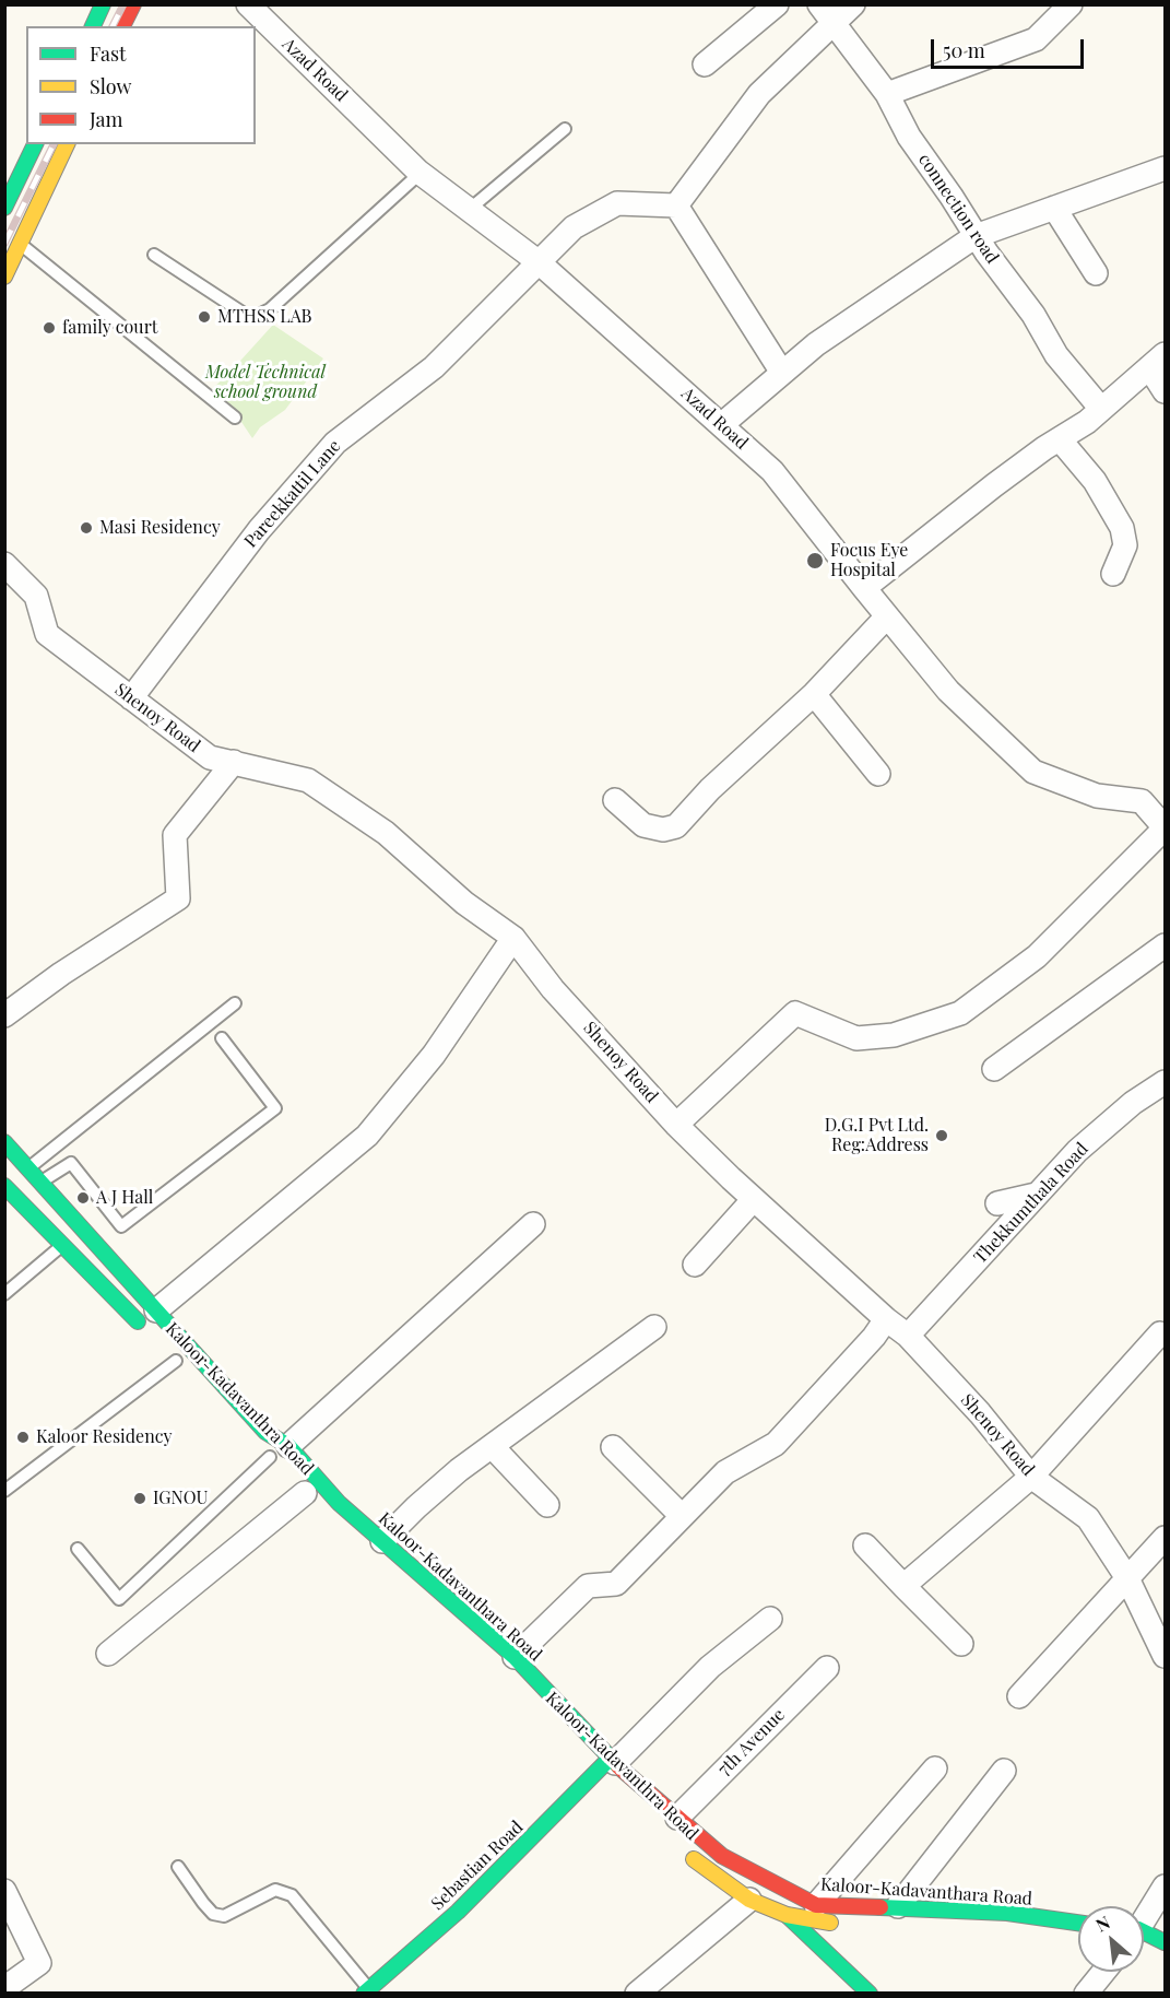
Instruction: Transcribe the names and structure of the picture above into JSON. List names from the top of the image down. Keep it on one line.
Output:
{"streets":{"main road":["Kaloor-Kadavanthra Road","Kaloor-Kadavanthara Road","Sebastian Road"],"street":["Azad Road","connection road","Pareekkattil Lane","Shenoy Road","Thekkumthala Road","7th Avenue"]},"crossings":[["Azad Road","Pareekkattil Lane"],["Pareekkattil Lane","Shenoy Road"],["Shenoy Road","Thekkumthala Road"],["Kaloor-Kadavanthra Road","Kaloor-Kadavanthara Road"],["Kaloor-Kadavanthara Road","7th Avenue"],["Kaloor-Kadavanthara Road","Sebastian Road"]],"parks":["Model Technical school ground"],"places":["MTHSS LAB","family court","Masi Residency","Focus Eye Hospital","D.G.I Pvt Ltd. Reg:Address","A J Hall","Kaloor Residency","IGNOU"],"legend":["Fast","Slow","Jam"],"scale_bar":"50 m","north":"top left"}
